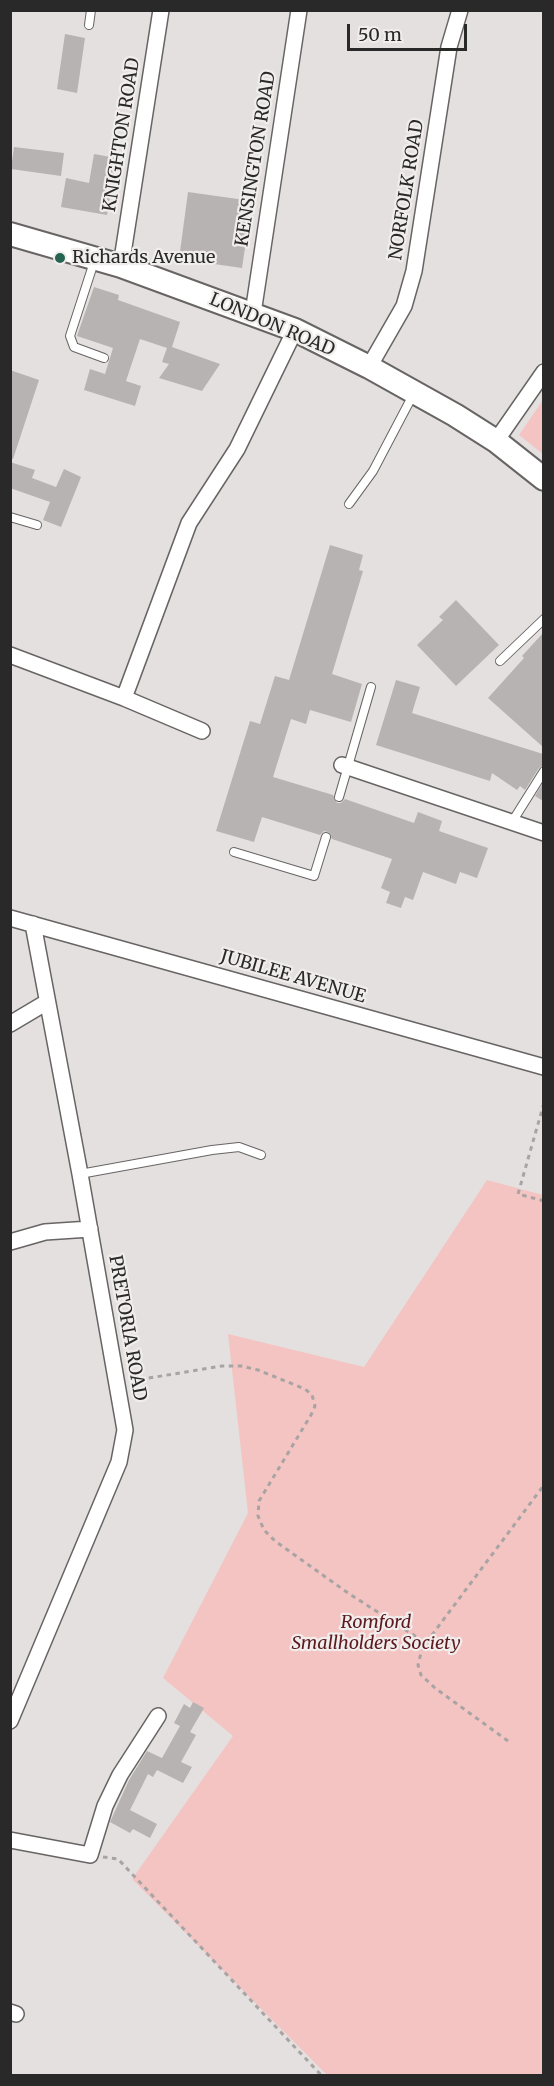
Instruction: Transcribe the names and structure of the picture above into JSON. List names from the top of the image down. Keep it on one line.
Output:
{"streets":{"main road":["LONDON ROAD"],"street":["KNIGHTON ROAD","KENSINGTON ROAD","NORFOLK ROAD","JUBILEE AVENUE","PRETORIA ROAD"]},"crossings":[["KNIGHTON ROAD","LONDON ROAD"],["KENSINGTON ROAD","LONDON ROAD"],["NORFOLK ROAD","LONDON ROAD"],["JUBILEE AVENUE","PRETORIA ROAD"]],"parks":["Romford Smallholders Society"],"places":["Richards Avenue"],"scale_bar":"50 m"}
